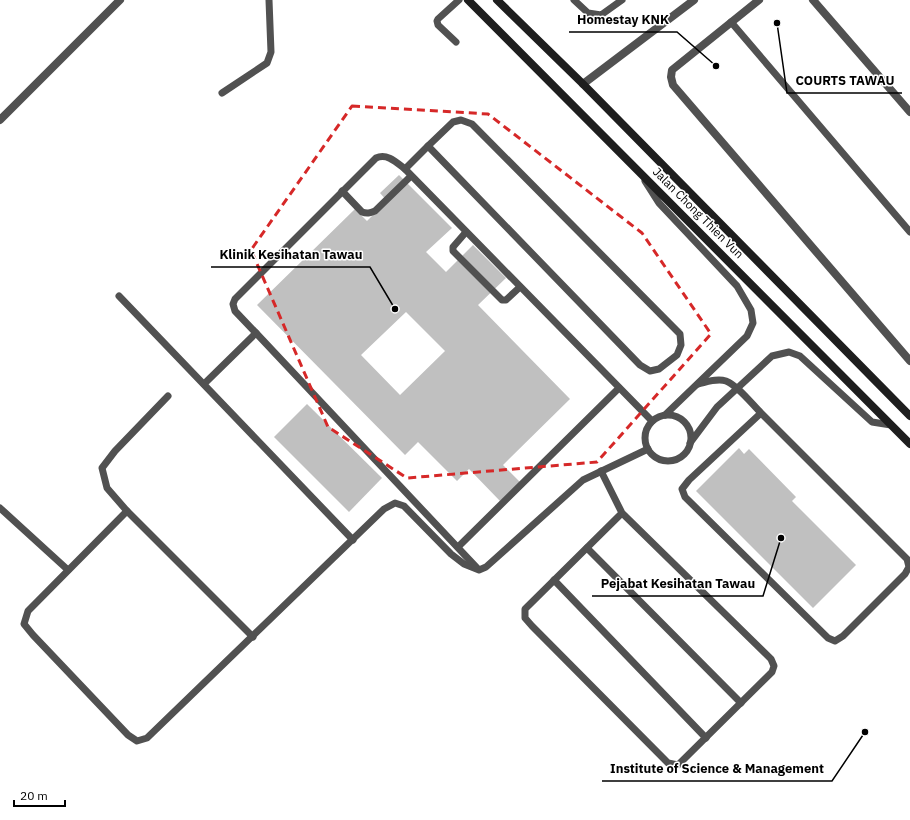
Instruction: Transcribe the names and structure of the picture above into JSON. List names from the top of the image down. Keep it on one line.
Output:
{"streets":{"main road":["Jalan Chong Thien Vun"]},"places":["COURTS TAWAU","Homestay KNK","Klinik Kesihatan Tawau","Pejabat Kesihatan Tawau","Institute of Science & Management"],"scale_bar":"20 m"}
